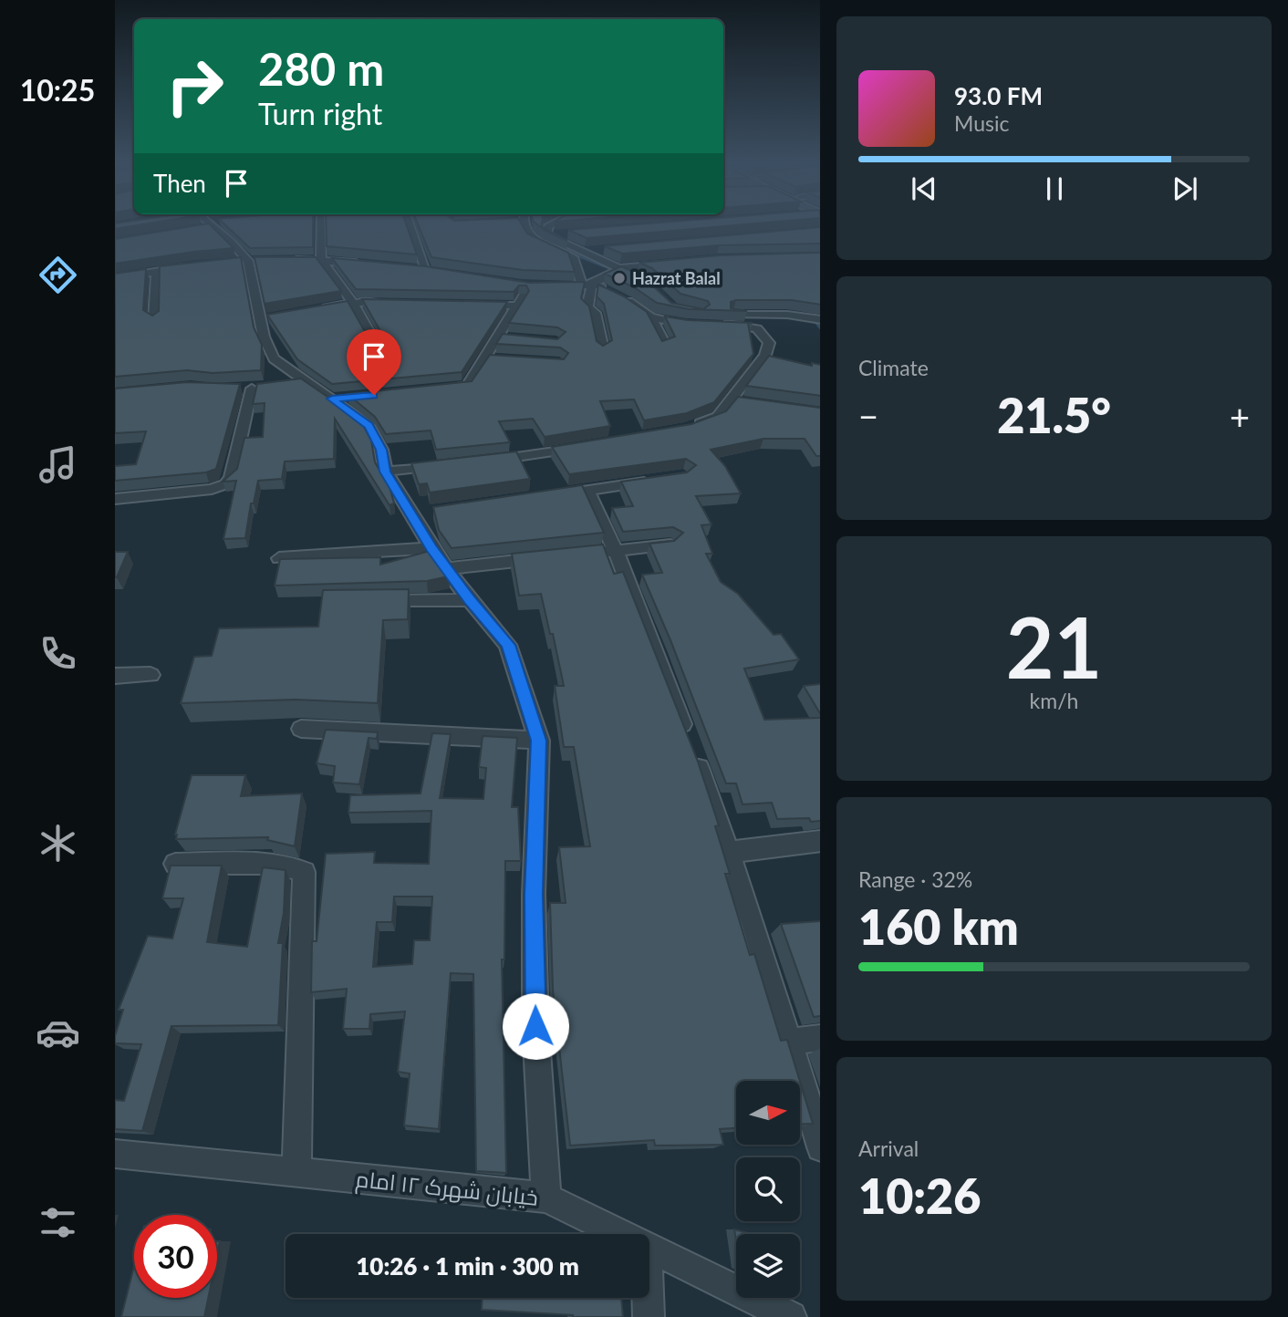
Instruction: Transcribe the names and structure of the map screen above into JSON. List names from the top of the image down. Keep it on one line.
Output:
{"streets":{"street":["خیابان شهرک ۱۲ امام"]},"places":["Hazrat Balal"],"north":"right","page":{"tabs":"10:25","turn":["280 m","Turn right"],"song":["93.0 FM","Music"],"then":"Then","tile":["Climate",["21","km/h"],["Range · 32%","160 km"],["Arrival","10:26"]],"heat":["−","21.5°","+"],"limit":"30","trip":"10:26 · 1 min · 300 m"}}
